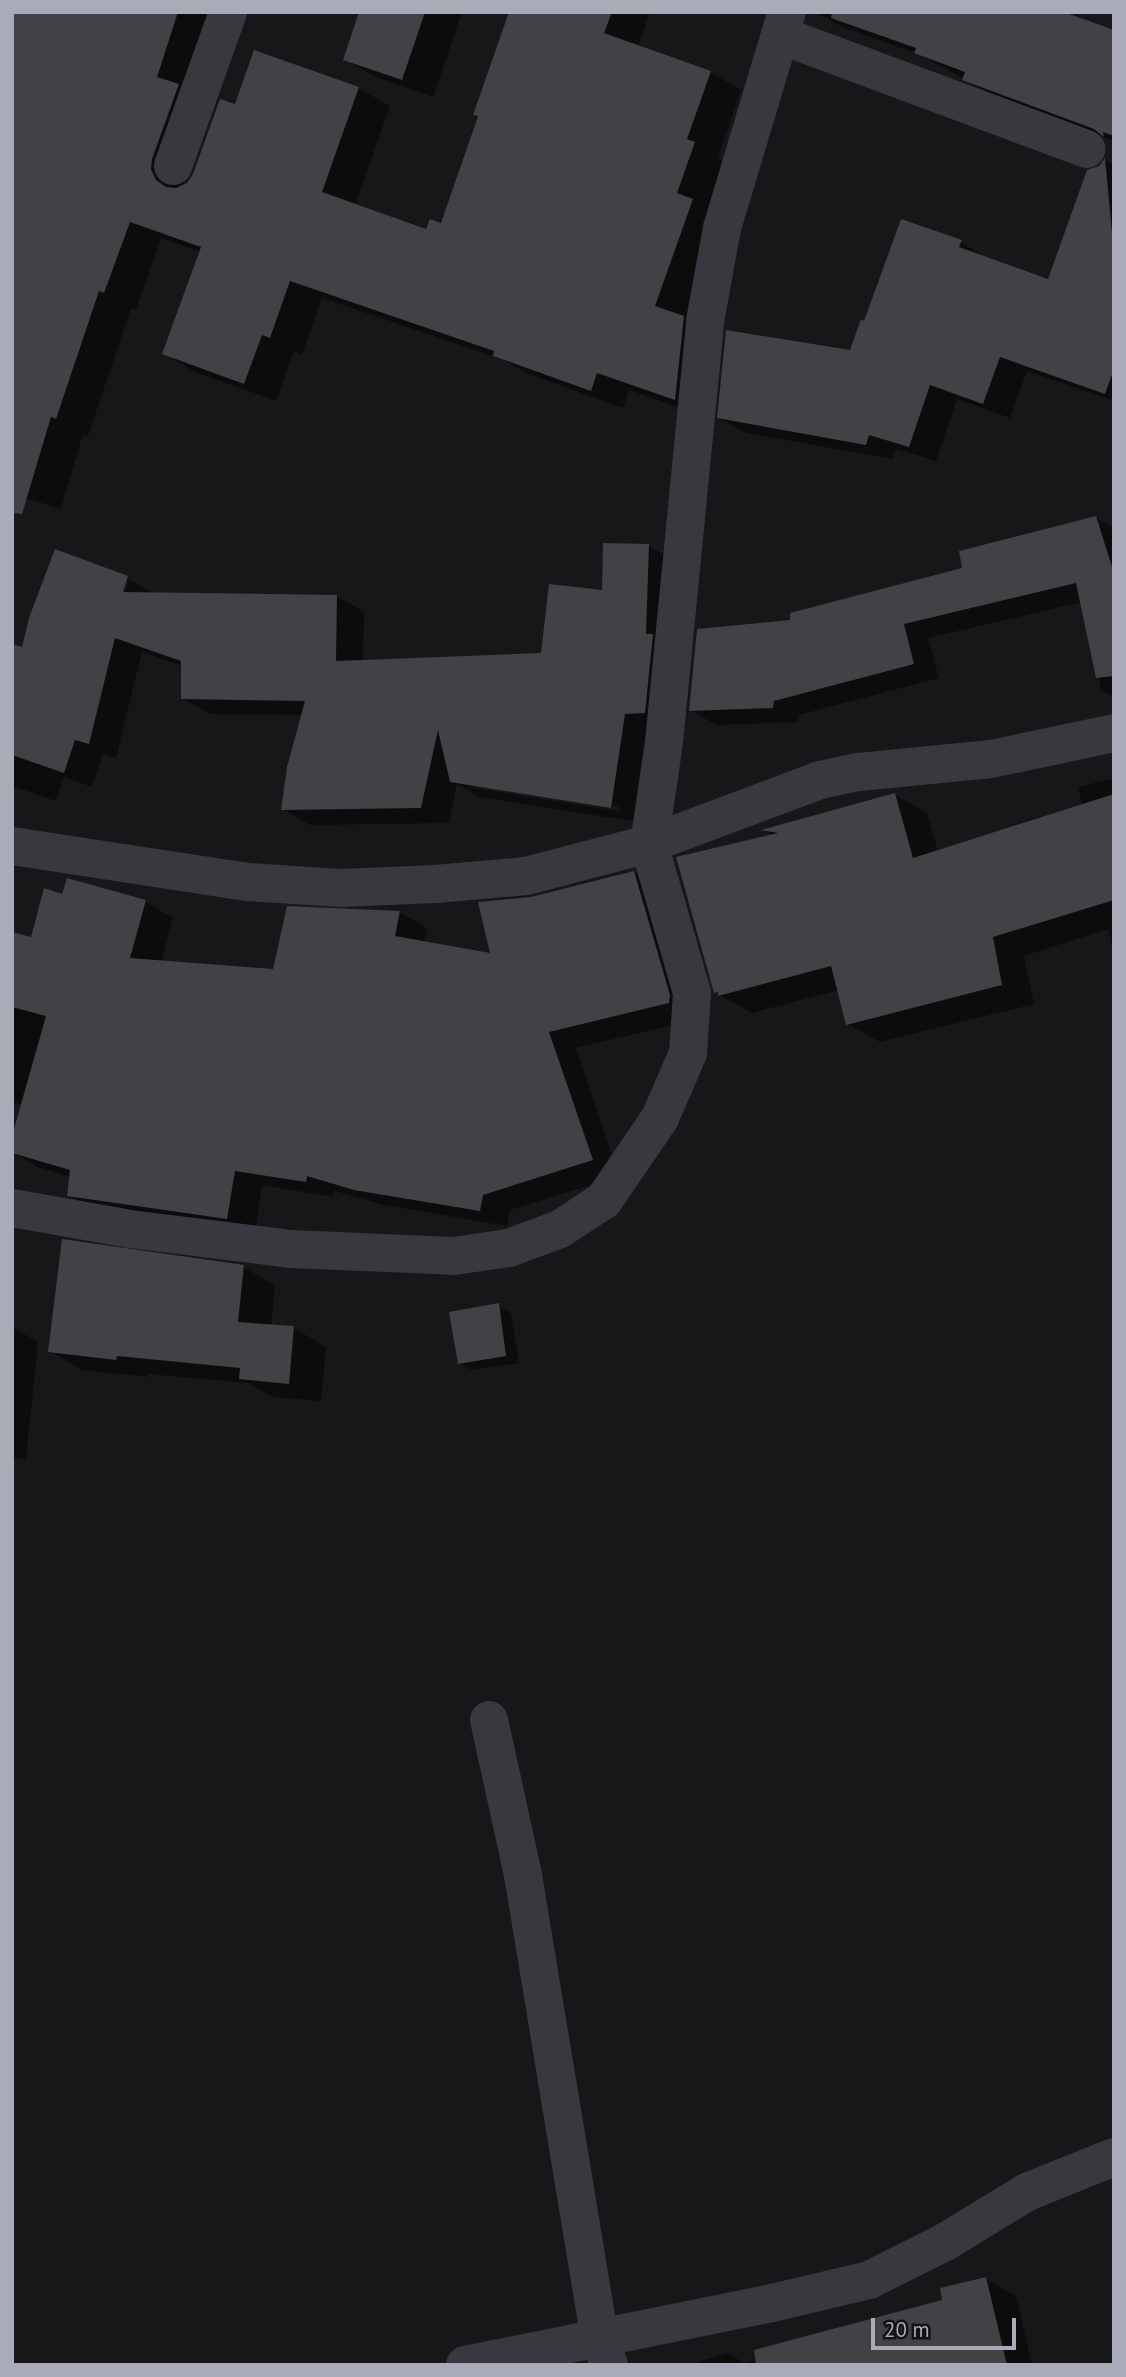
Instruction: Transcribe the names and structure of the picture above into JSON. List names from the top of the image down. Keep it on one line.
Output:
{"scale_bar":"20 m"}
